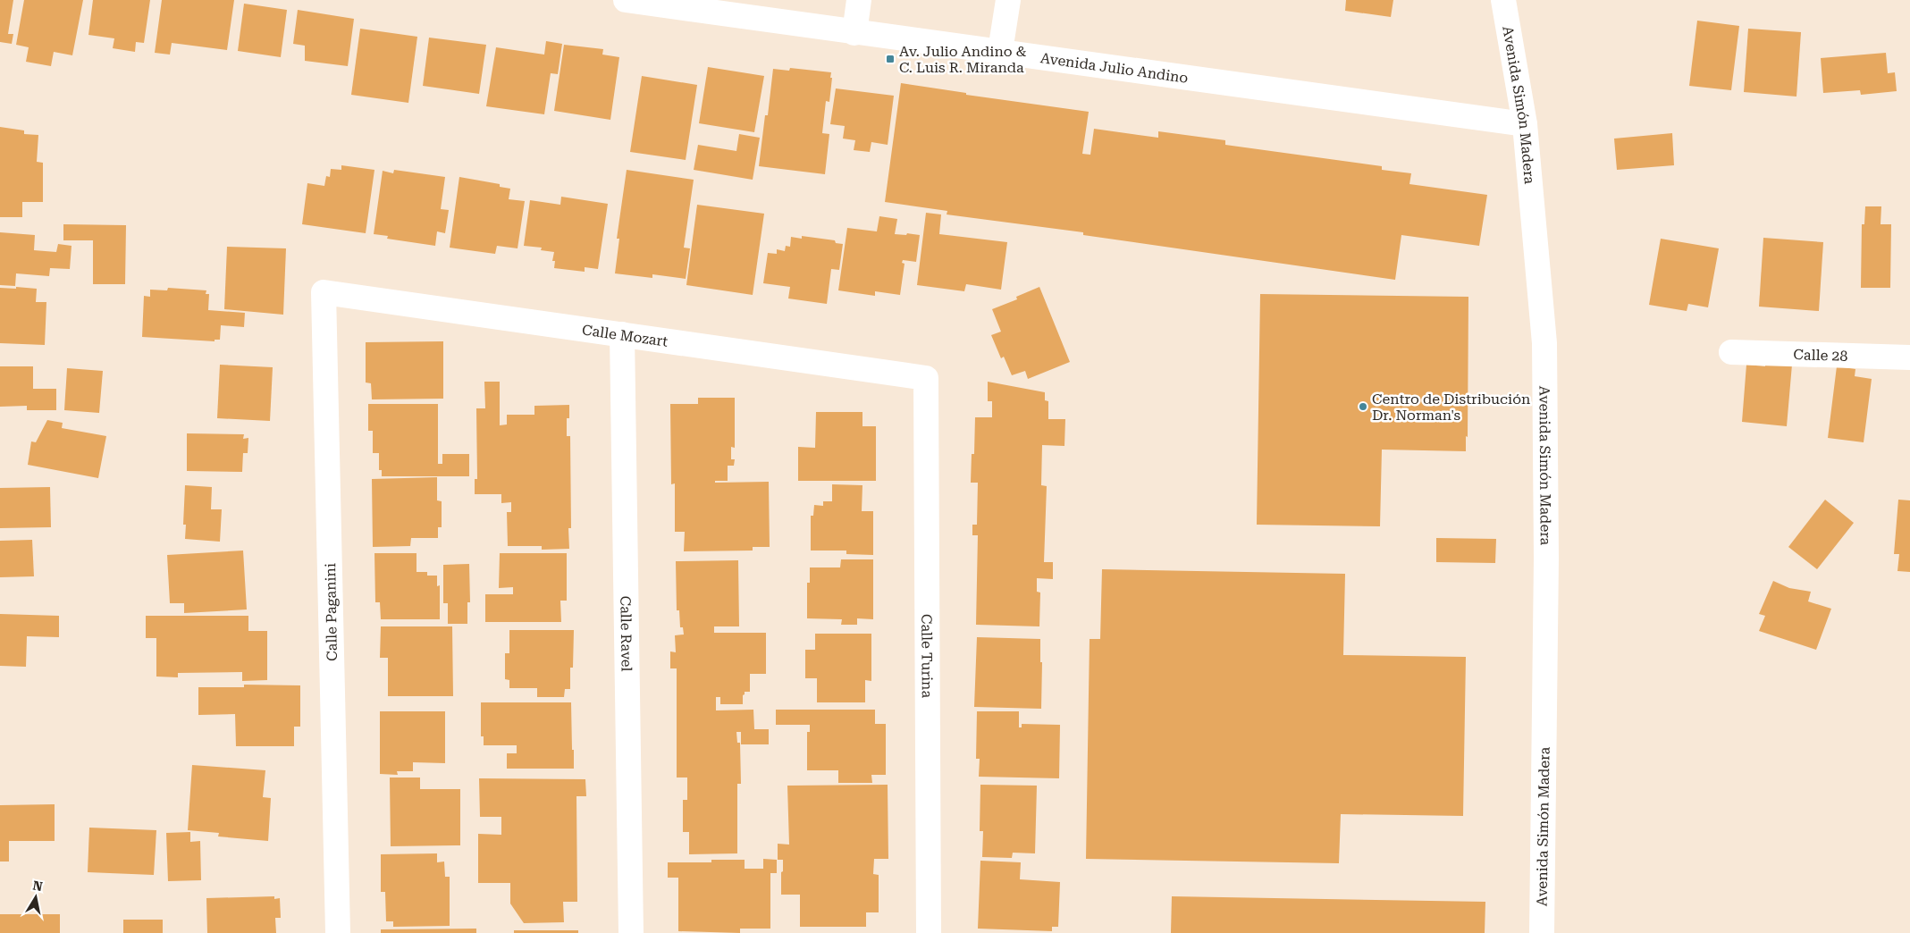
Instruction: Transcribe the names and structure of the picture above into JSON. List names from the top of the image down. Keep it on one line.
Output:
{"streets":{"street":["Avenida Julio Andino","Avenida Simón Madera","Calle Mozart","Calle 28","Calle Paganini","Calle Ravel","Calle Turina"]},"crossings":[["Avenida Julio Andino","Avenida Simón Madera"],["Calle Mozart","Calle Paganini"],["Calle Mozart","Calle Ravel"],["Calle Mozart","Calle Turina"]],"places":{"transit":["Av. Julio Andino & C. Luis R. Miranda"],"other":["Centro de Distribución Dr. Norman's"]},"north":"top"}
